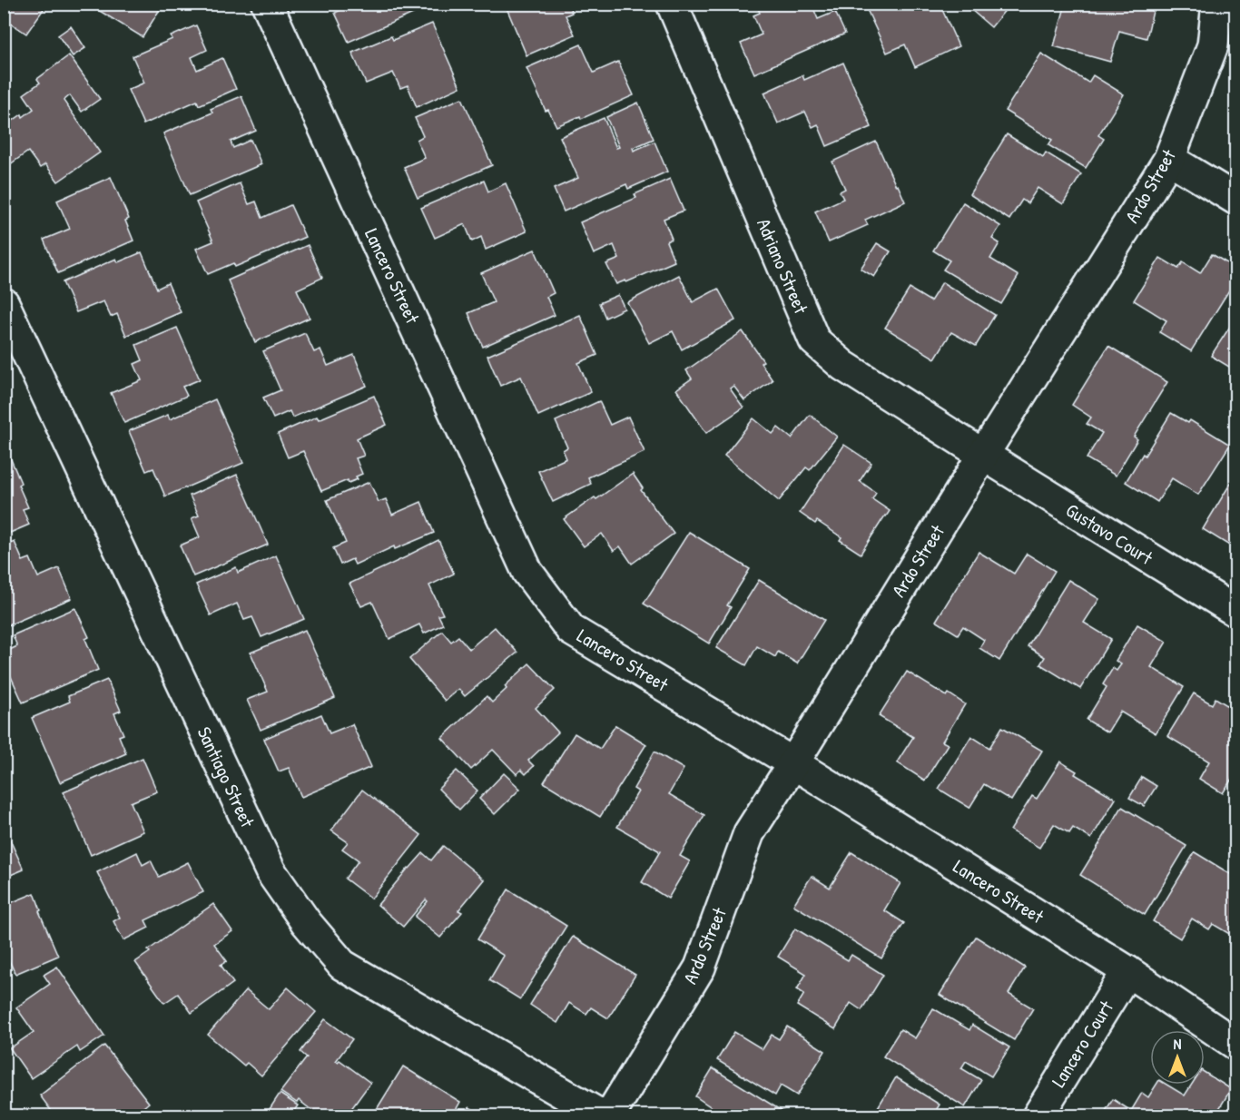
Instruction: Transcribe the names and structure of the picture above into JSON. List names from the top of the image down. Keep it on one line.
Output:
{"streets":{"street":["Ardo Street","Adriano Street","Lancero Street","Gustavo Court","Santiago Street","Lancero Court"]},"crossings":[["Ardo Street","Adriano Street"],["Ardo Street","Lancero Street"],["Ardo Street","Gustavo Court"],["Adriano Street","Gustavo Court"],["Lancero Street","Lancero Court"]],"north":"top"}
